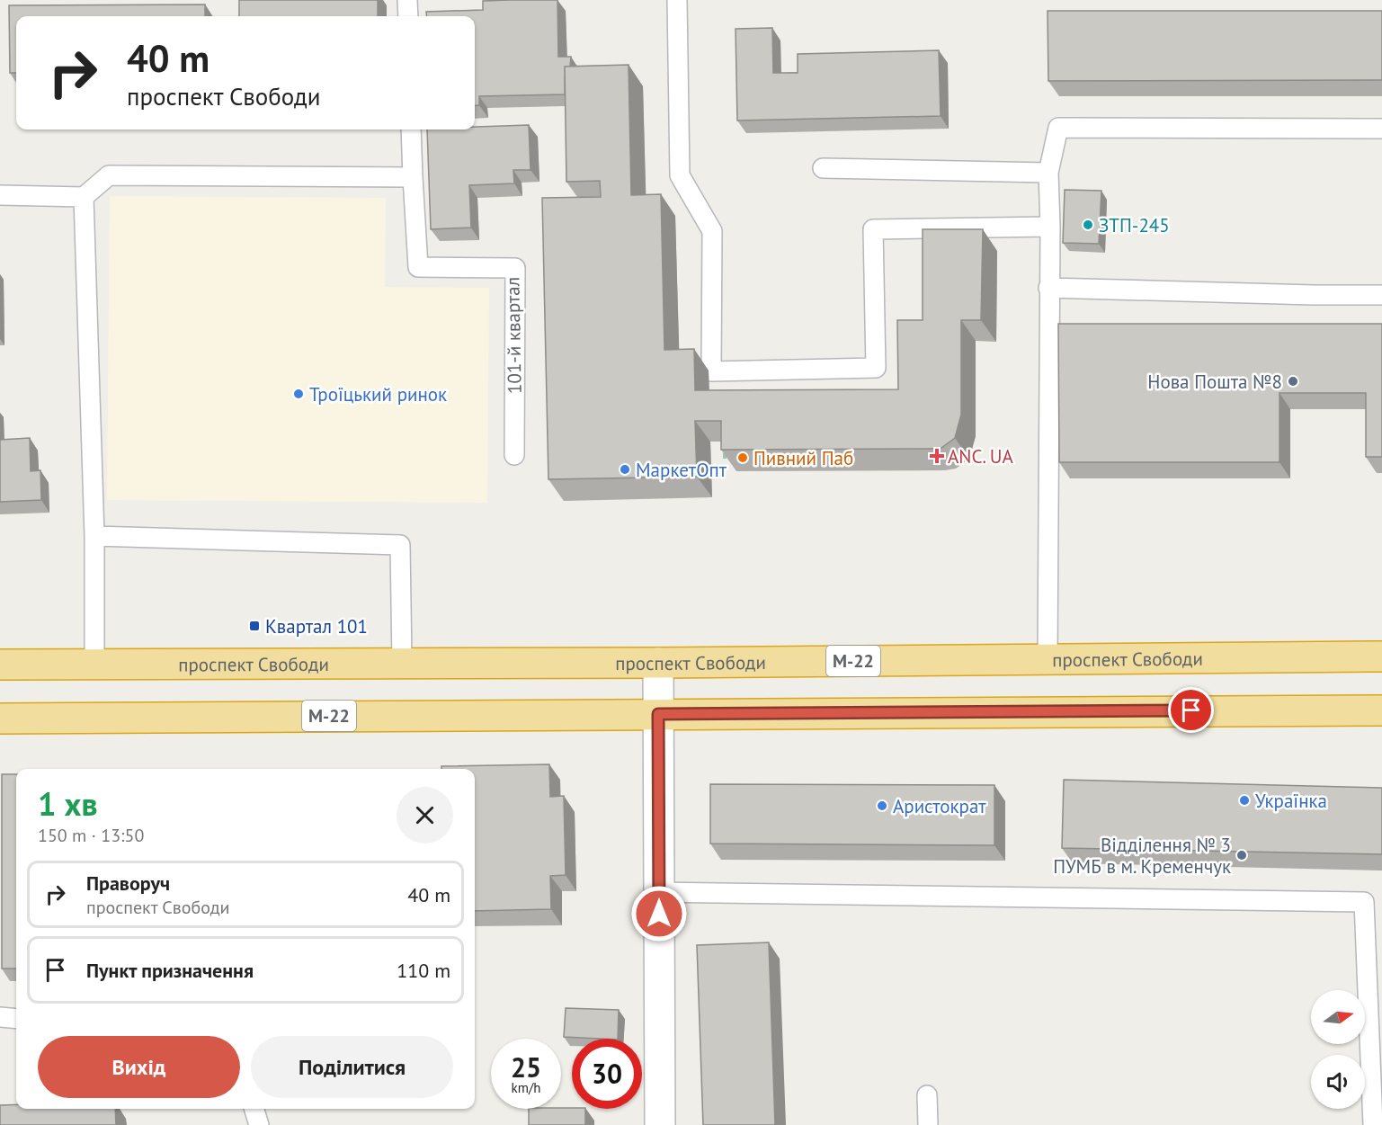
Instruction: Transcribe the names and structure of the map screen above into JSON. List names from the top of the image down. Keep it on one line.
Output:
{"streets":{"highway":["проспект Свободи","М-22"],"lane":["101-й квартал"]},"places":{"other":["ЗТП-245","Нова Пошта №8","Троїцький ринок","Пивний Паб","МаркетОпт","Українка","Аристократ","Відділення № 3 ПУМБ в м. Кременчук"],"health":["ANC. UA"],"transit":["Квартал 101"]},"north":"right","page":{"turn":["40 m","проспект Свободи"],"heading":["1 хв","150 m · 13:50"],"list":[{"name":"Праворуч","note":"проспект Свободи","value":"40 m"},{"name":"Пункт призначення","value":"110 m"}],"buttons":["Вихід","Поділитися"],"speed":"25 km/h","limit":"30"}}
